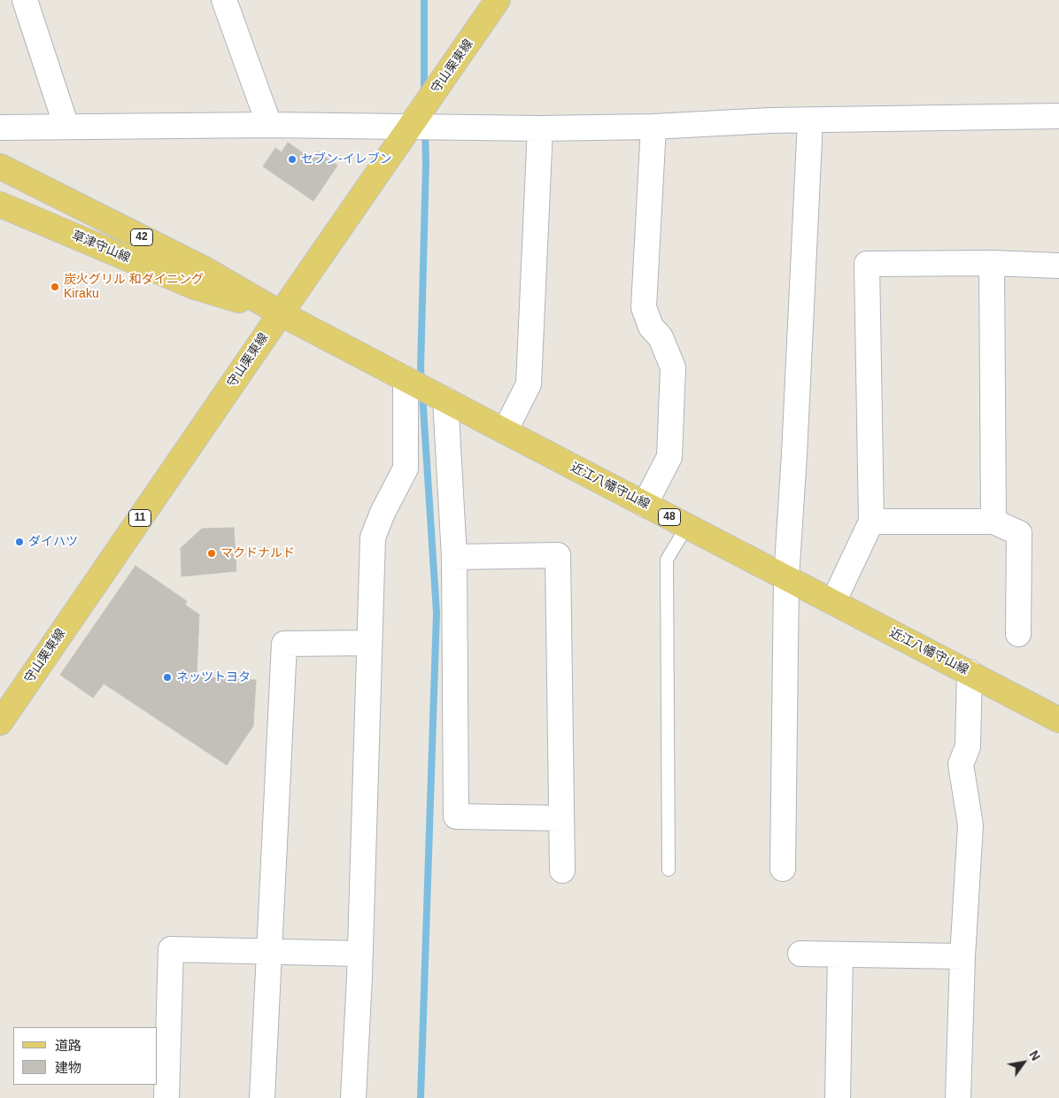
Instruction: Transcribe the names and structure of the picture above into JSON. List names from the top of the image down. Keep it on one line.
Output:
{"streets":{"main road":["守山栗東線","42","草津守山線","近江八幡守山線","48","11"]},"crossings":[["守山栗東線","草津守山線"],["守山栗東線","近江八幡守山線"],["草津守山線","近江八幡守山線"]],"places":["セブン-イレブン","炭火グリル 和ダイニング Kiraku","ダイハツ","マクドナルド","ネッツトヨタ"],"legend":["道路","建物"],"north":"top right"}
